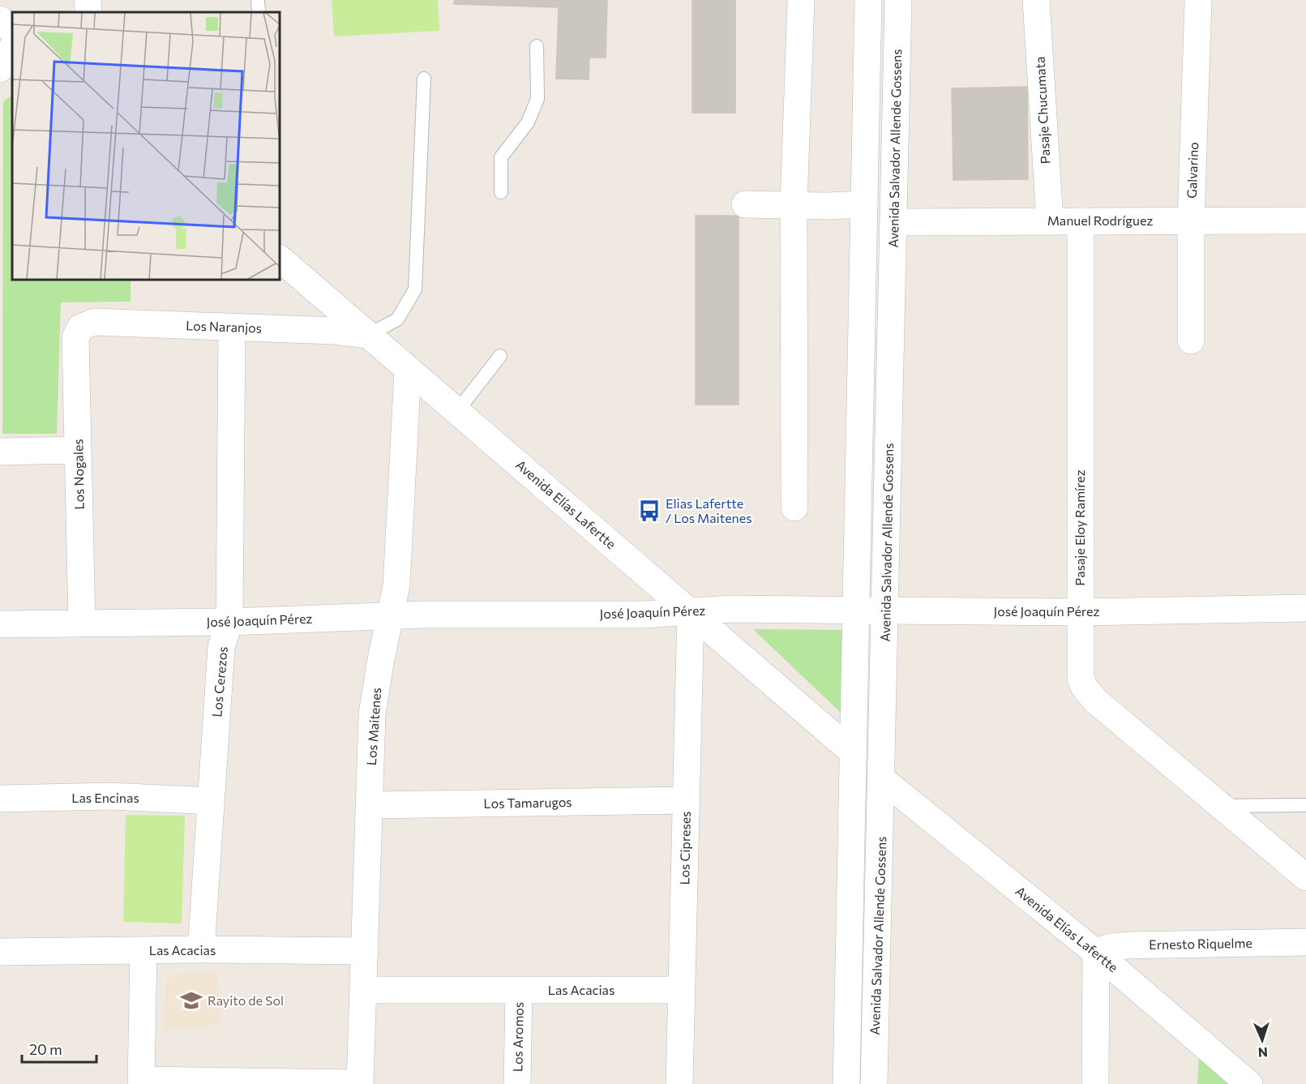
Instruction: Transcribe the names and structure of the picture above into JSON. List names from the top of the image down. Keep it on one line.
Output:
{"streets":{"street":["Pasaje Chucumata","Avenida Salvador Allende Gossens","Galvarino","Manuel Rodríguez","Los Naranjos","Los Nogales","Avenida Elías Lafertte","Pasaje Eloy Ramírez","José Joaquín Pérez","Los Cerezos","Los Maitenes","Las Encinas","Los Tamarugos","Los Cipreses","Ernesto Riquelme","Las Acacias","Los Aromos"]},"crossings":[["Pasaje Chucumata","Manuel Rodríguez"],["Avenida Salvador Allende Gossens","Manuel Rodríguez"],["Avenida Salvador Allende Gossens","Avenida Elías Lafertte"],["Avenida Salvador Allende Gossens","José Joaquín Pérez"],["Galvarino","Manuel Rodríguez"],["Manuel Rodríguez","Pasaje Eloy Ramírez"],["Los Naranjos","Los Nogales"],["Los Naranjos","Avenida Elías Lafertte"],["Los Naranjos","Los Cerezos"],["Los Nogales","José Joaquín Pérez"],["Avenida Elías Lafertte","José Joaquín Pérez"],["Avenida Elías Lafertte","Los Maitenes"],["Avenida Elías Lafertte","Los Cipreses"],["Avenida Elías Lafertte","Ernesto Riquelme"],["Pasaje Eloy Ramírez","José Joaquín Pérez"],["José Joaquín Pérez","Los Cerezos"],["José Joaquín Pérez","Los Maitenes"],["José Joaquín Pérez","Los Cipreses"],["Los Cerezos","Las Encinas"],["Los Cerezos","Las Acacias"],["Los Maitenes","Los Tamarugos"],["Los Maitenes","Las Acacias"],["Los Tamarugos","Los Cipreses"],["Los Cipreses","Las Acacias"],["Las Acacias","Los Aromos"]],"places":{"bus stop":["Elias Lafertte / Los Maitenes"],"school or university":["Rayito de Sol"]},"scale_bar":"20 m","north":"bottom"}
